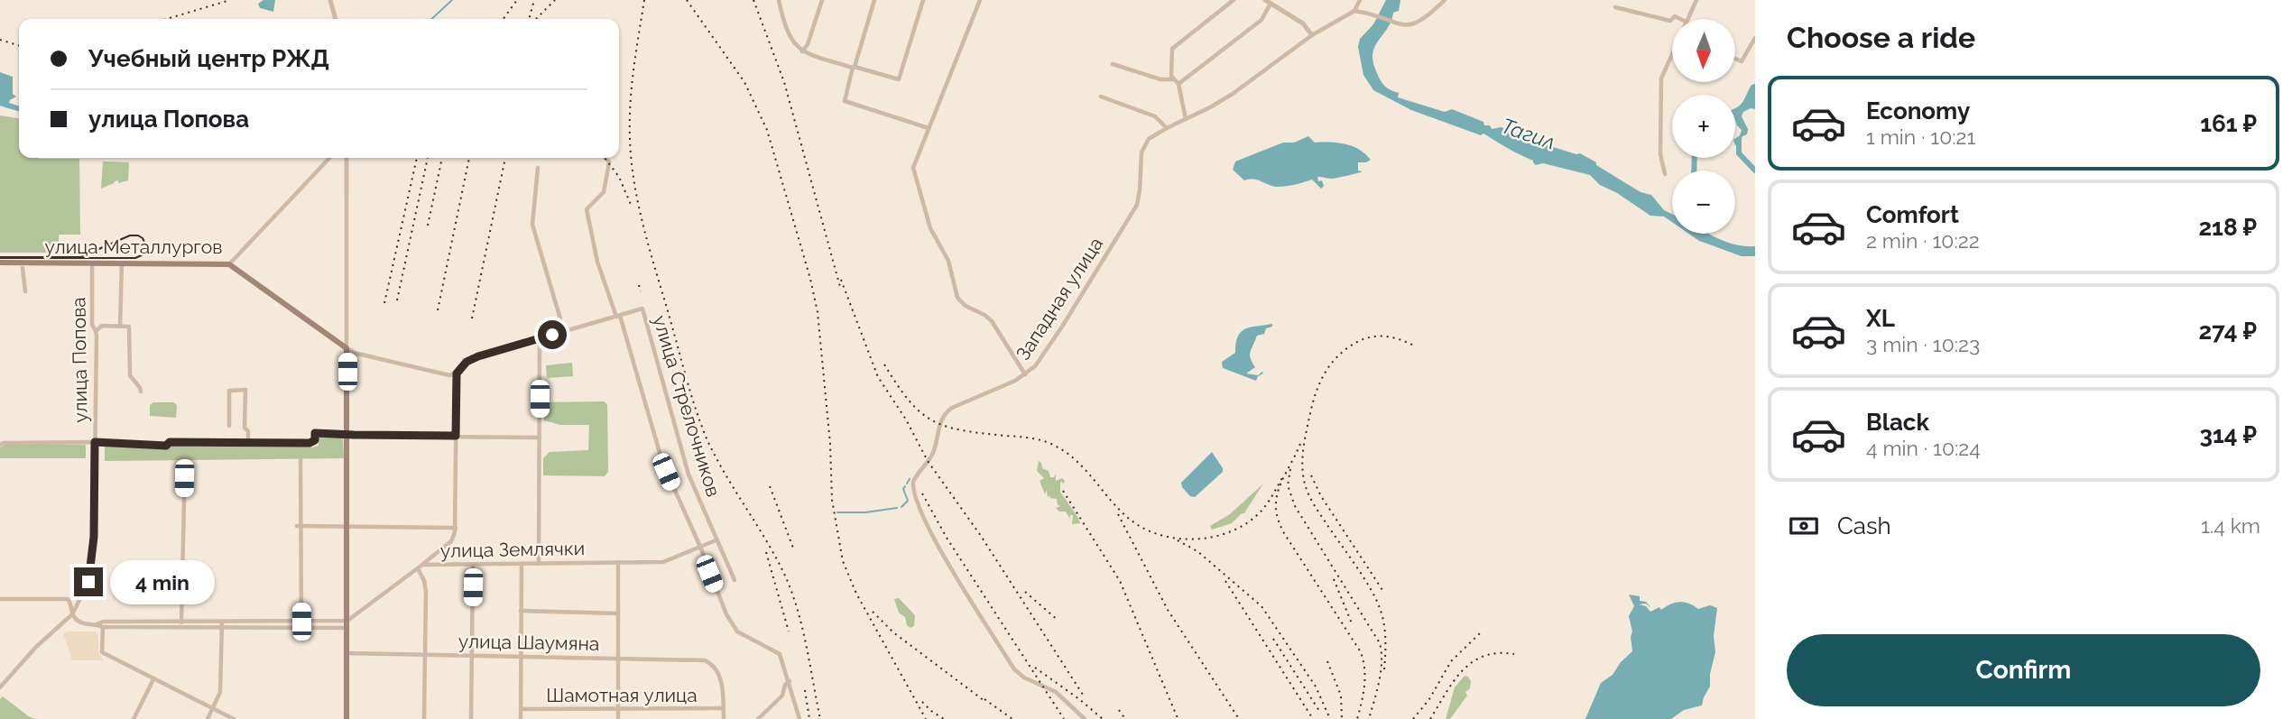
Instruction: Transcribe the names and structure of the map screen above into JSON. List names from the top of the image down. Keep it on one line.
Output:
{"streets":{"main road":["улица Металлургов"],"street":["Западная улица","улица Попова","улица Стрелочников","улица Землячки","улица Шаумяна","Шамотная улица"]},"crossings":[["улица Металлургов","улица Попова"],["улица Стрелочников","улица Землячки"],["улица Шаумяна","Шамотная улица"]],"water":["Тагил"],"north":"bottom","page":{"heading":"Choose a ride","map_buttons":["+","−"],"banner":["Учебный центр РЖД","улица Попова"],"list":[{"name":"Economy","note":"1 min · 10:21","value":"161 ₽"},{"name":"Comfort","note":"2 min · 10:22","value":"218 ₽"},{"name":"XL","note":"3 min · 10:23","value":"274 ₽"},{"name":"Black","note":"4 min · 10:24","value":"314 ₽"}],"pay":["Cash","1.4 km"],"bubble":"4 min","buttons":"Confirm"}}
